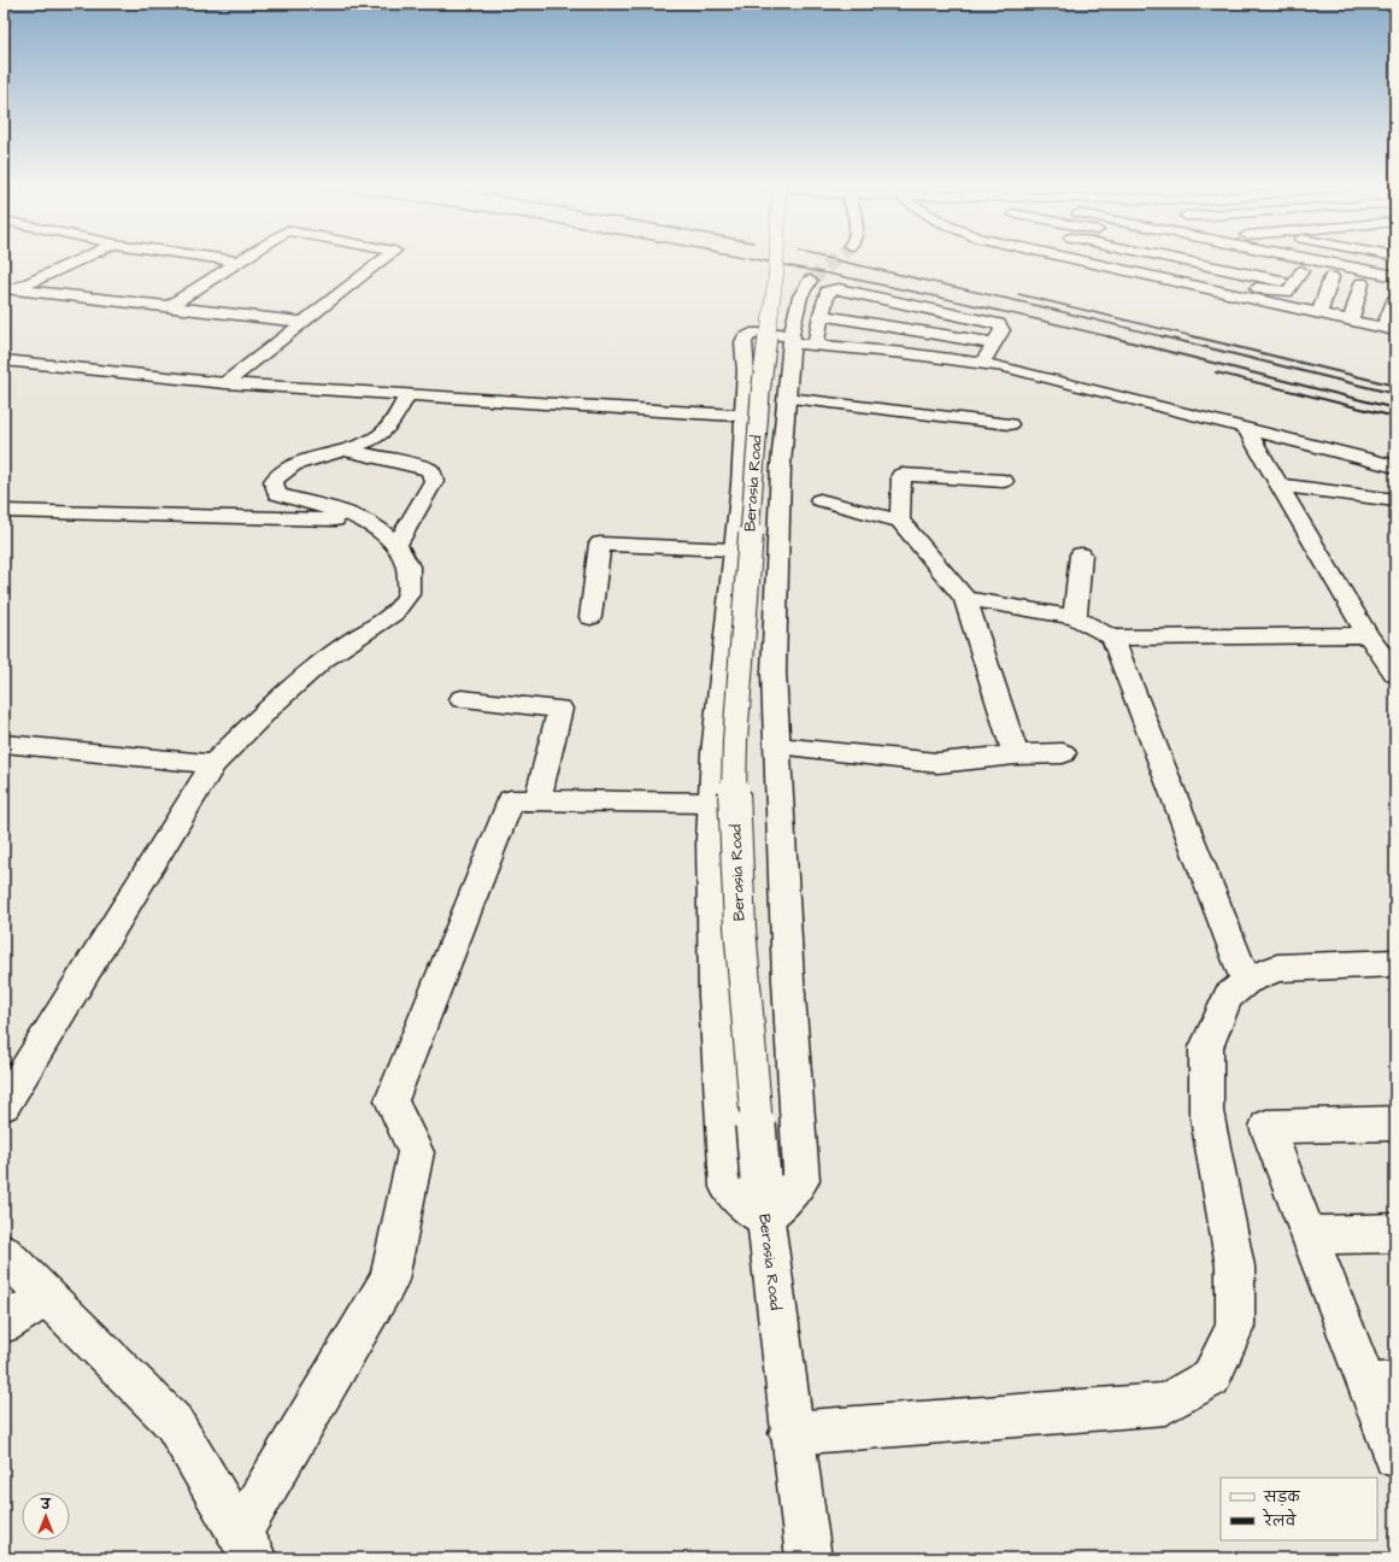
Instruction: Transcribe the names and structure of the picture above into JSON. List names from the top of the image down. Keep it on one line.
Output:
{"streets":{"street":["Berasia Road"]},"legend":["सड़क","रेलवे"],"north":"top"}
